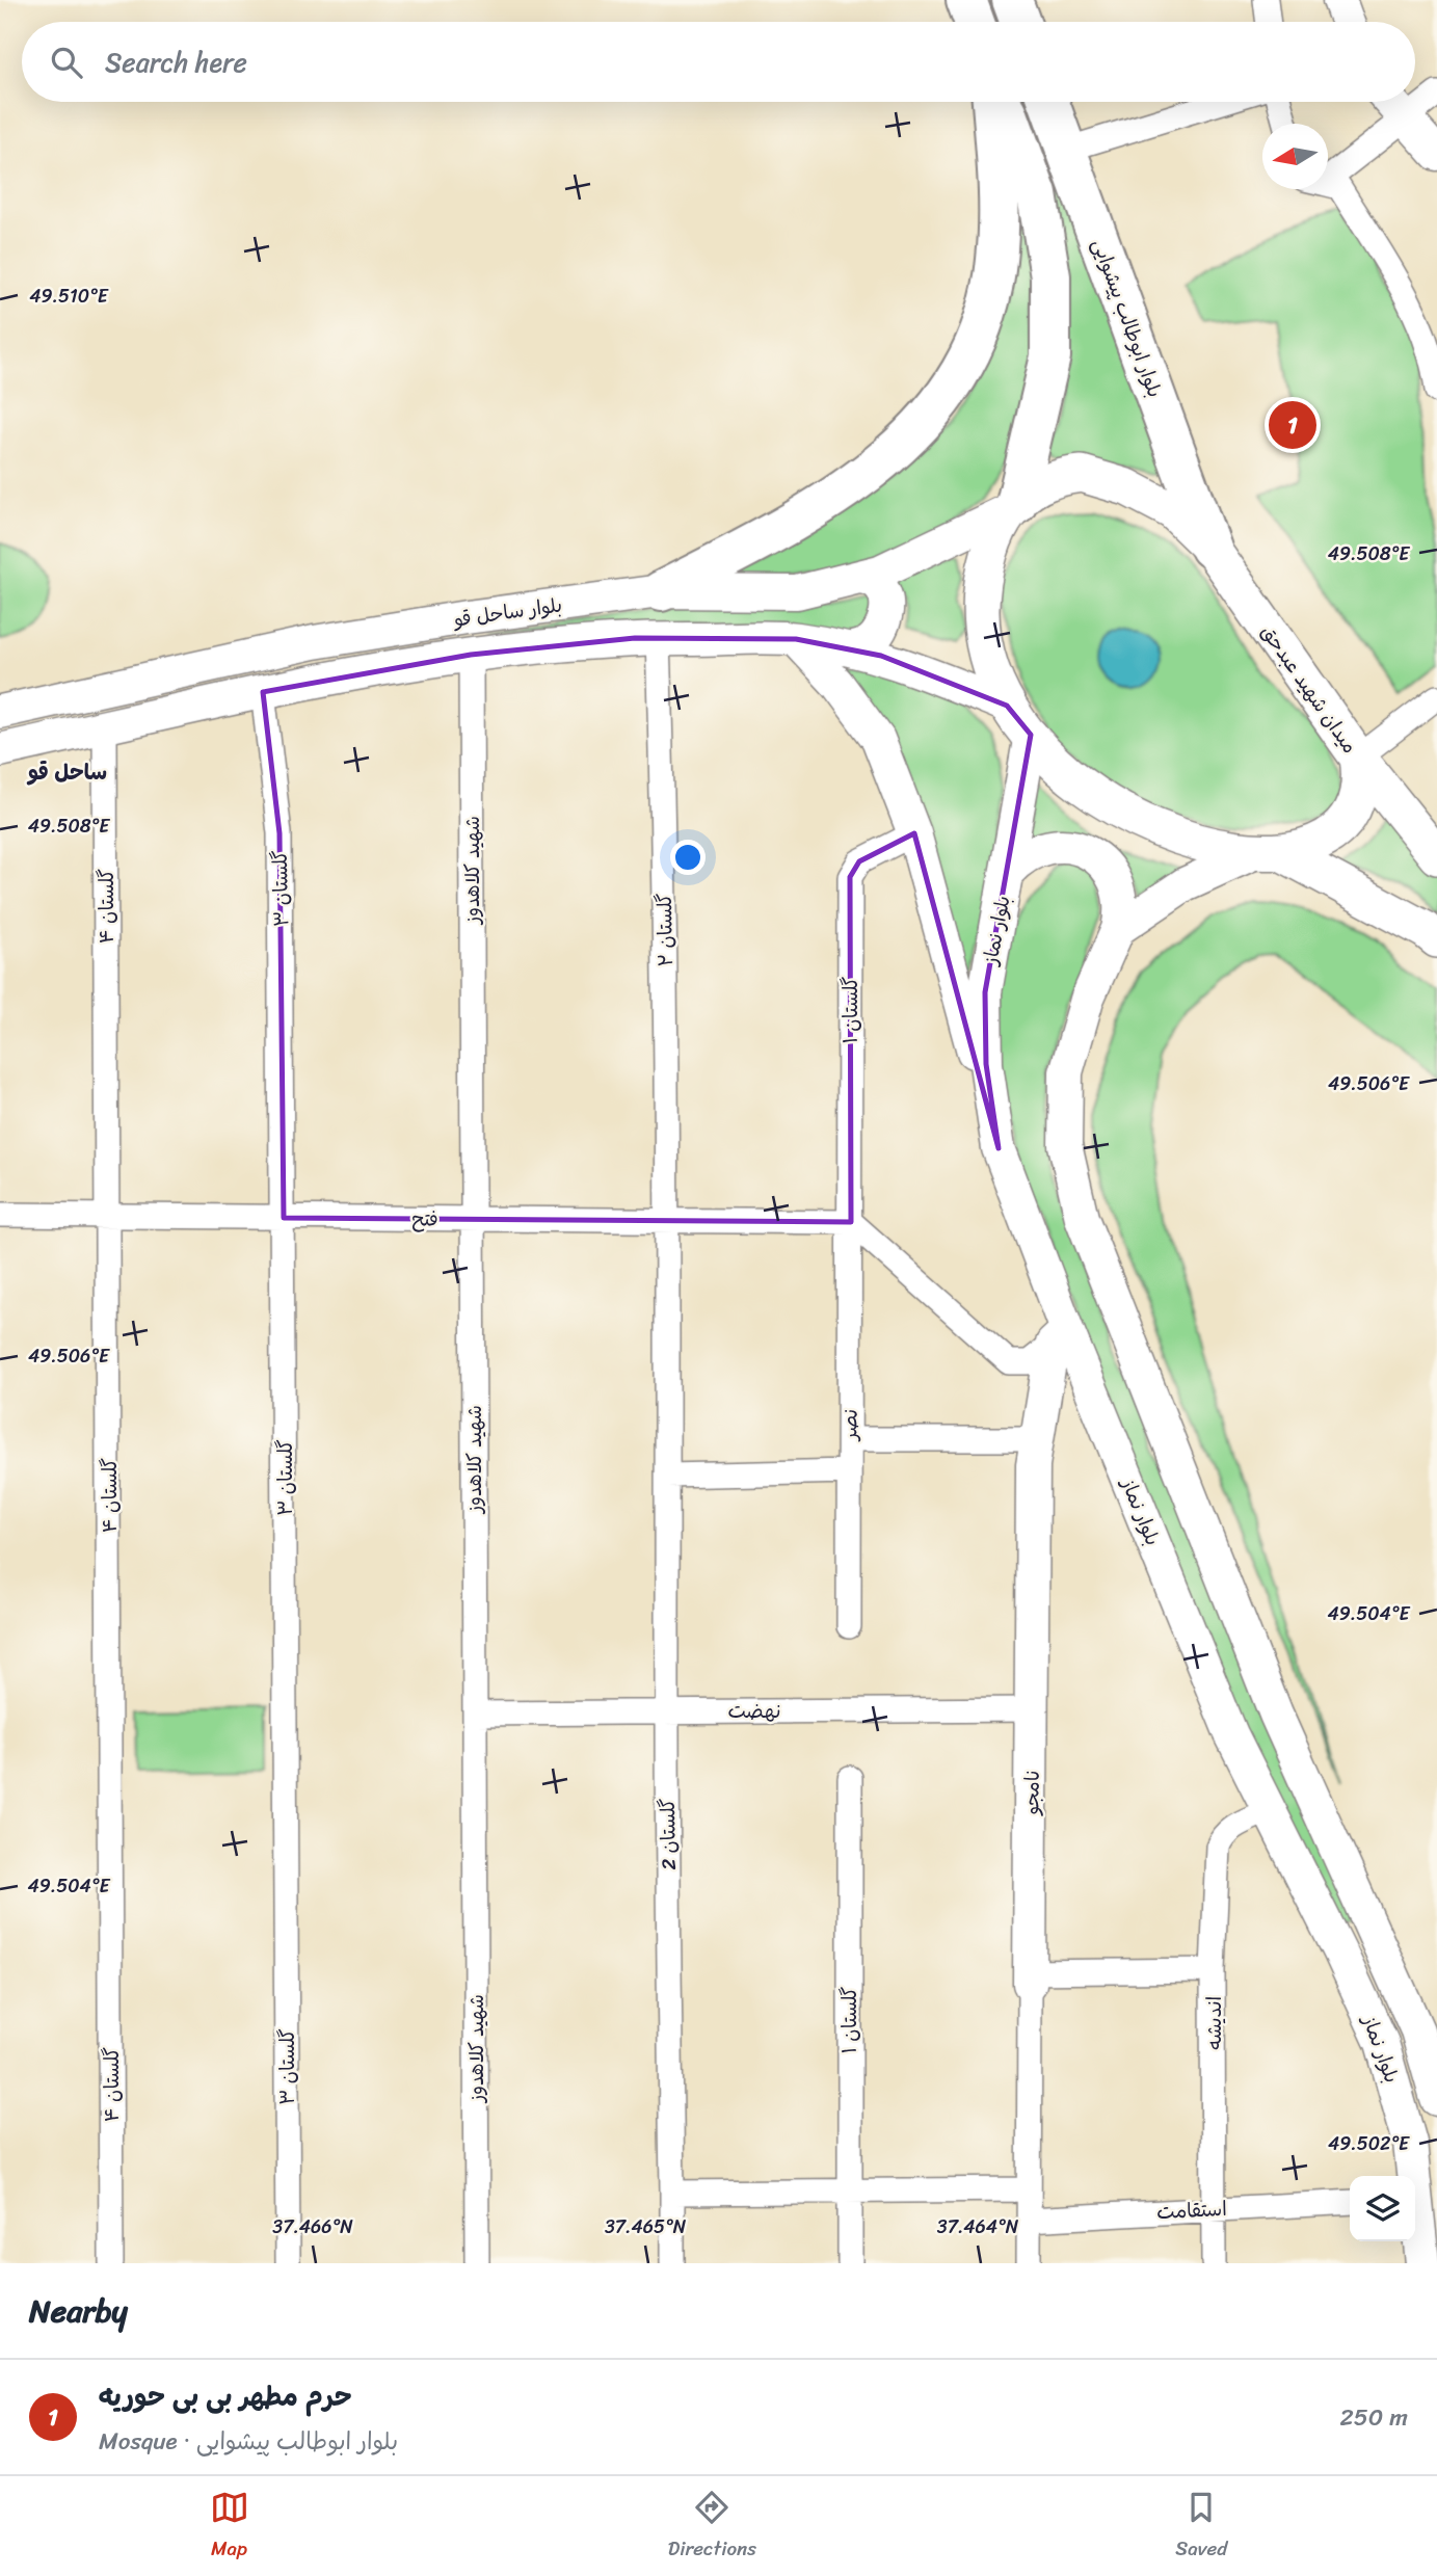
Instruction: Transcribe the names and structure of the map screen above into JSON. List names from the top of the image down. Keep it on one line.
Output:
{"streets":{"highway":["بلوار ابوطالب پیشوایی"],"main road":["بلوار ساحل قو","میدان شهید عبدحق","بلوار نماز","نامجو"],"street":["شهید کلاهدوز","گلستان ۳","گلستان ۴","گلستان ۲","گلستان ۱","فتح","نصر","نهضت","گلستان 2","اندیشه","استقامت"]},"crossings":[["بلوار ابوطالب پیشوایی","میدان شهید عبدحق"],["بلوار ساحل قو","میدان شهید عبدحق"],["بلوار ساحل قو","شهید کلاهدوز"],["بلوار ساحل قو","گلستان ۳"],["بلوار ساحل قو","گلستان ۴"],["بلوار ساحل قو","گلستان ۲"],["میدان شهید عبدحق","بلوار نماز"],["شهید کلاهدوز","فتح"],["شهید کلاهدوز","نهضت"],["گلستان ۳","فتح"],["گلستان ۴","فتح"],["گلستان ۲","فتح"],["گلستان ۲","گلستان 2"],["بلوار نماز","نامجو"],["بلوار نماز","اندیشه"],["گلستان ۱","فتح"],["گلستان ۱","نصر"],["فتح","نصر"],["نهضت","نامجو"],["نهضت","گلستان 2"],["نامجو","استقامت"],["اندیشه","استقامت"]],"districts":["ساحل قو"],"north":"left","page":{"search":"Search here","pins":"1","heading":"Nearby","list":[{"mark":"1","name":"حرم مطهر بی بی حوریه","note":"Mosque · بلوار ابوطالب پیشوایی","value":"250 m"}],"nav":["Map","Directions","Saved"]},"coordinates":["49.510°E","49.508°E","49.506°E","49.504°E","49.502°E","37.466°N","37.465°N","37.464°N"]}
